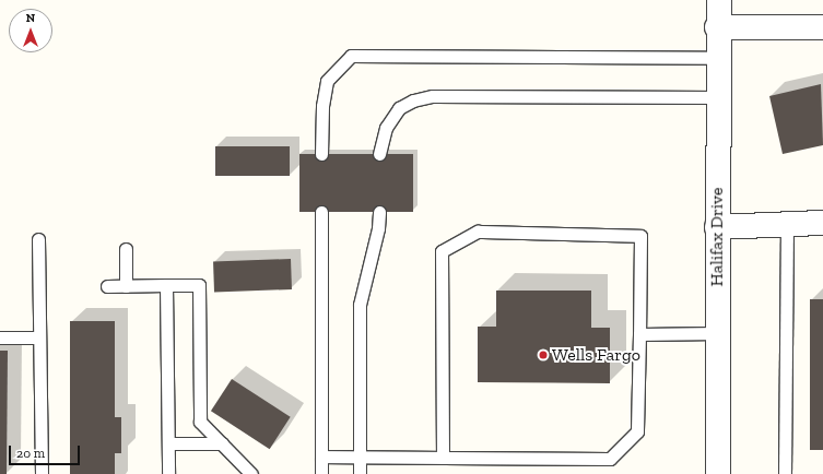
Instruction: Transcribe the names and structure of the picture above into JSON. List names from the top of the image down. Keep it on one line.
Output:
{"streets":{"street":["Halifax Drive"]},"places":["Wells Fargo"],"scale_bar":"20 m","north":"top"}
